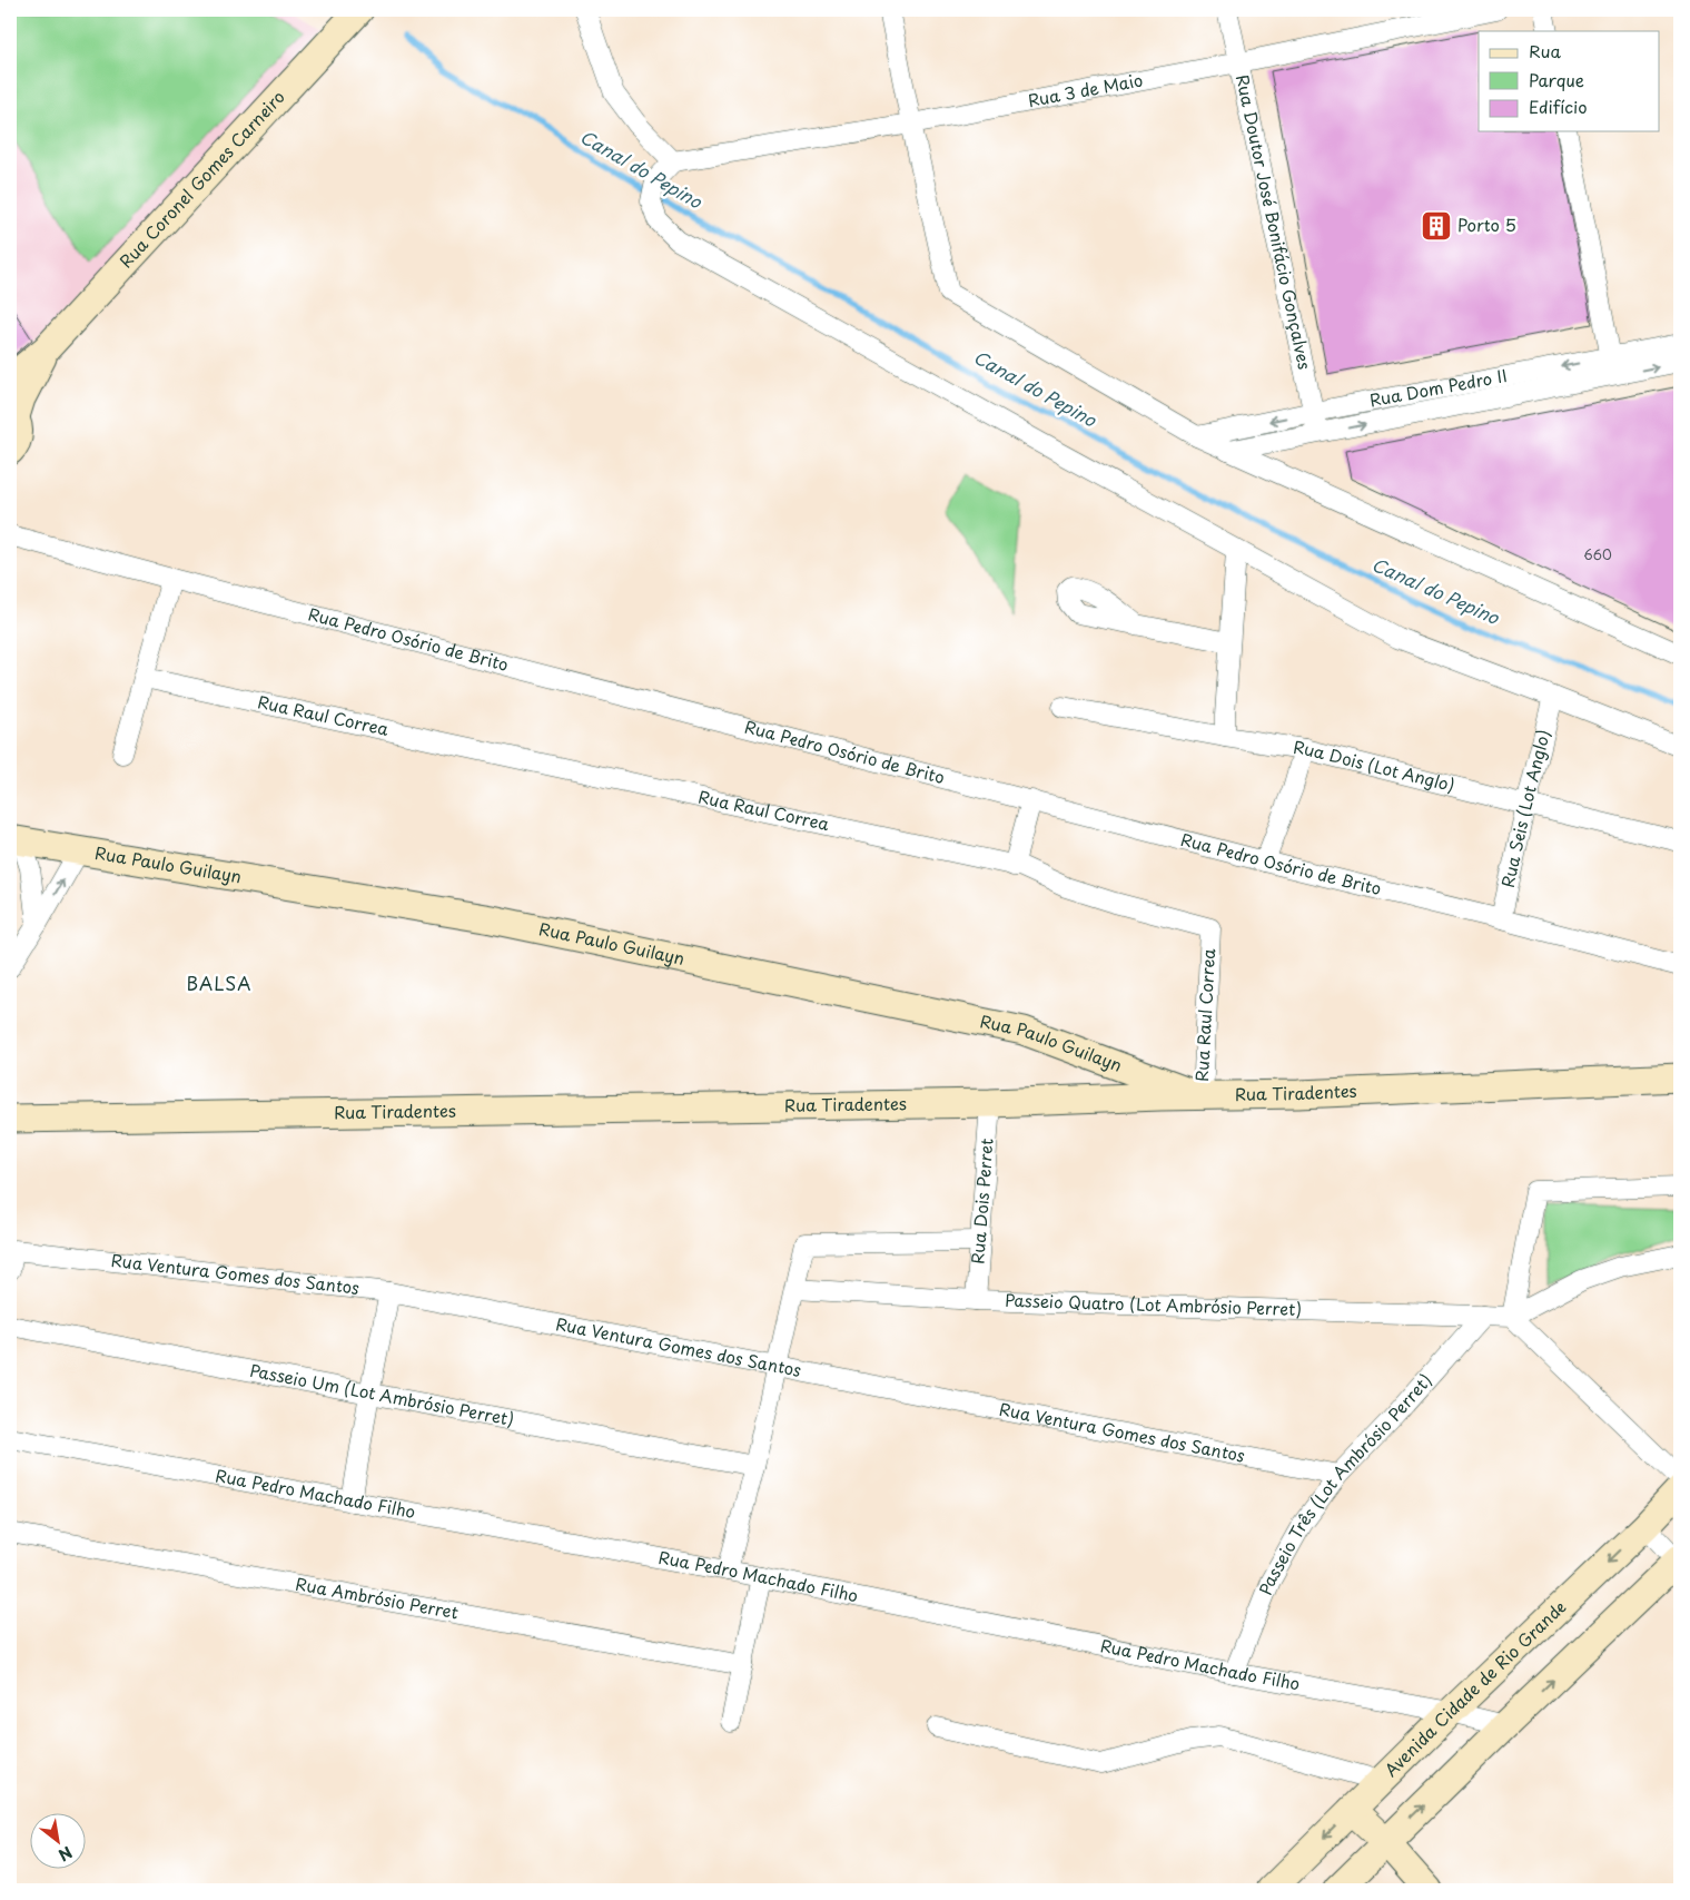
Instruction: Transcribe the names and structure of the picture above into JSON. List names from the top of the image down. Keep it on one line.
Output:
{"streets":{"street":["Rua 3 de Maio","Rua Coronel Gomes Carneiro","Rua Doutor José Bonifácio Gonçalves","Rua Dom Pedro II","Rua Pedro Osório de Brito","Rua Raul Correa","Rua Dois (Lot Anglo)","Rua Seis (Lot Anglo)","Rua Paulo Guilayn","Rua Tiradentes","Rua Dois Perret","Rua Ventura Gomes dos Santos","Passeio Quatro (Lot Ambrósio Perret)","Passeio Um (Lot Ambrósio Perret)","Passeio Três (Lot Ambrósio Perret)","Rua Pedro Machado Filho","Rua Ambrósio Perret","Avenida Cidade de Rio Grande"]},"crossings":[["Rua 3 de Maio","Rua Doutor José Bonifácio Gonçalves"],["Rua Doutor José Bonifácio Gonçalves","Rua Dom Pedro II"],["Rua Pedro Osório de Brito","Rua Seis (Lot Anglo)"],["Rua Raul Correa","Rua Paulo Guilayn"],["Rua Raul Correa","Rua Tiradentes"],["Rua Dois (Lot Anglo)","Rua Seis (Lot Anglo)"],["Rua Paulo Guilayn","Rua Tiradentes"],["Rua Tiradentes","Rua Dois Perret"],["Rua Dois Perret","Passeio Quatro (Lot Ambrósio Perret)"],["Rua Ventura Gomes dos Santos","Passeio Três (Lot Ambrósio Perret)"],["Passeio Quatro (Lot Ambrósio Perret)","Passeio Três (Lot Ambrósio Perret)"],["Passeio Três (Lot Ambrósio Perret)","Rua Pedro Machado Filho"],["Rua Pedro Machado Filho","Avenida Cidade de Rio Grande"]],"districts":["BALSA"],"water":["Canal do Pepino"],"places":{"building":["Porto 5"]},"house_numbers":["660"],"legend":["Rua","Parque","Edifício"],"north":"bottom right"}
